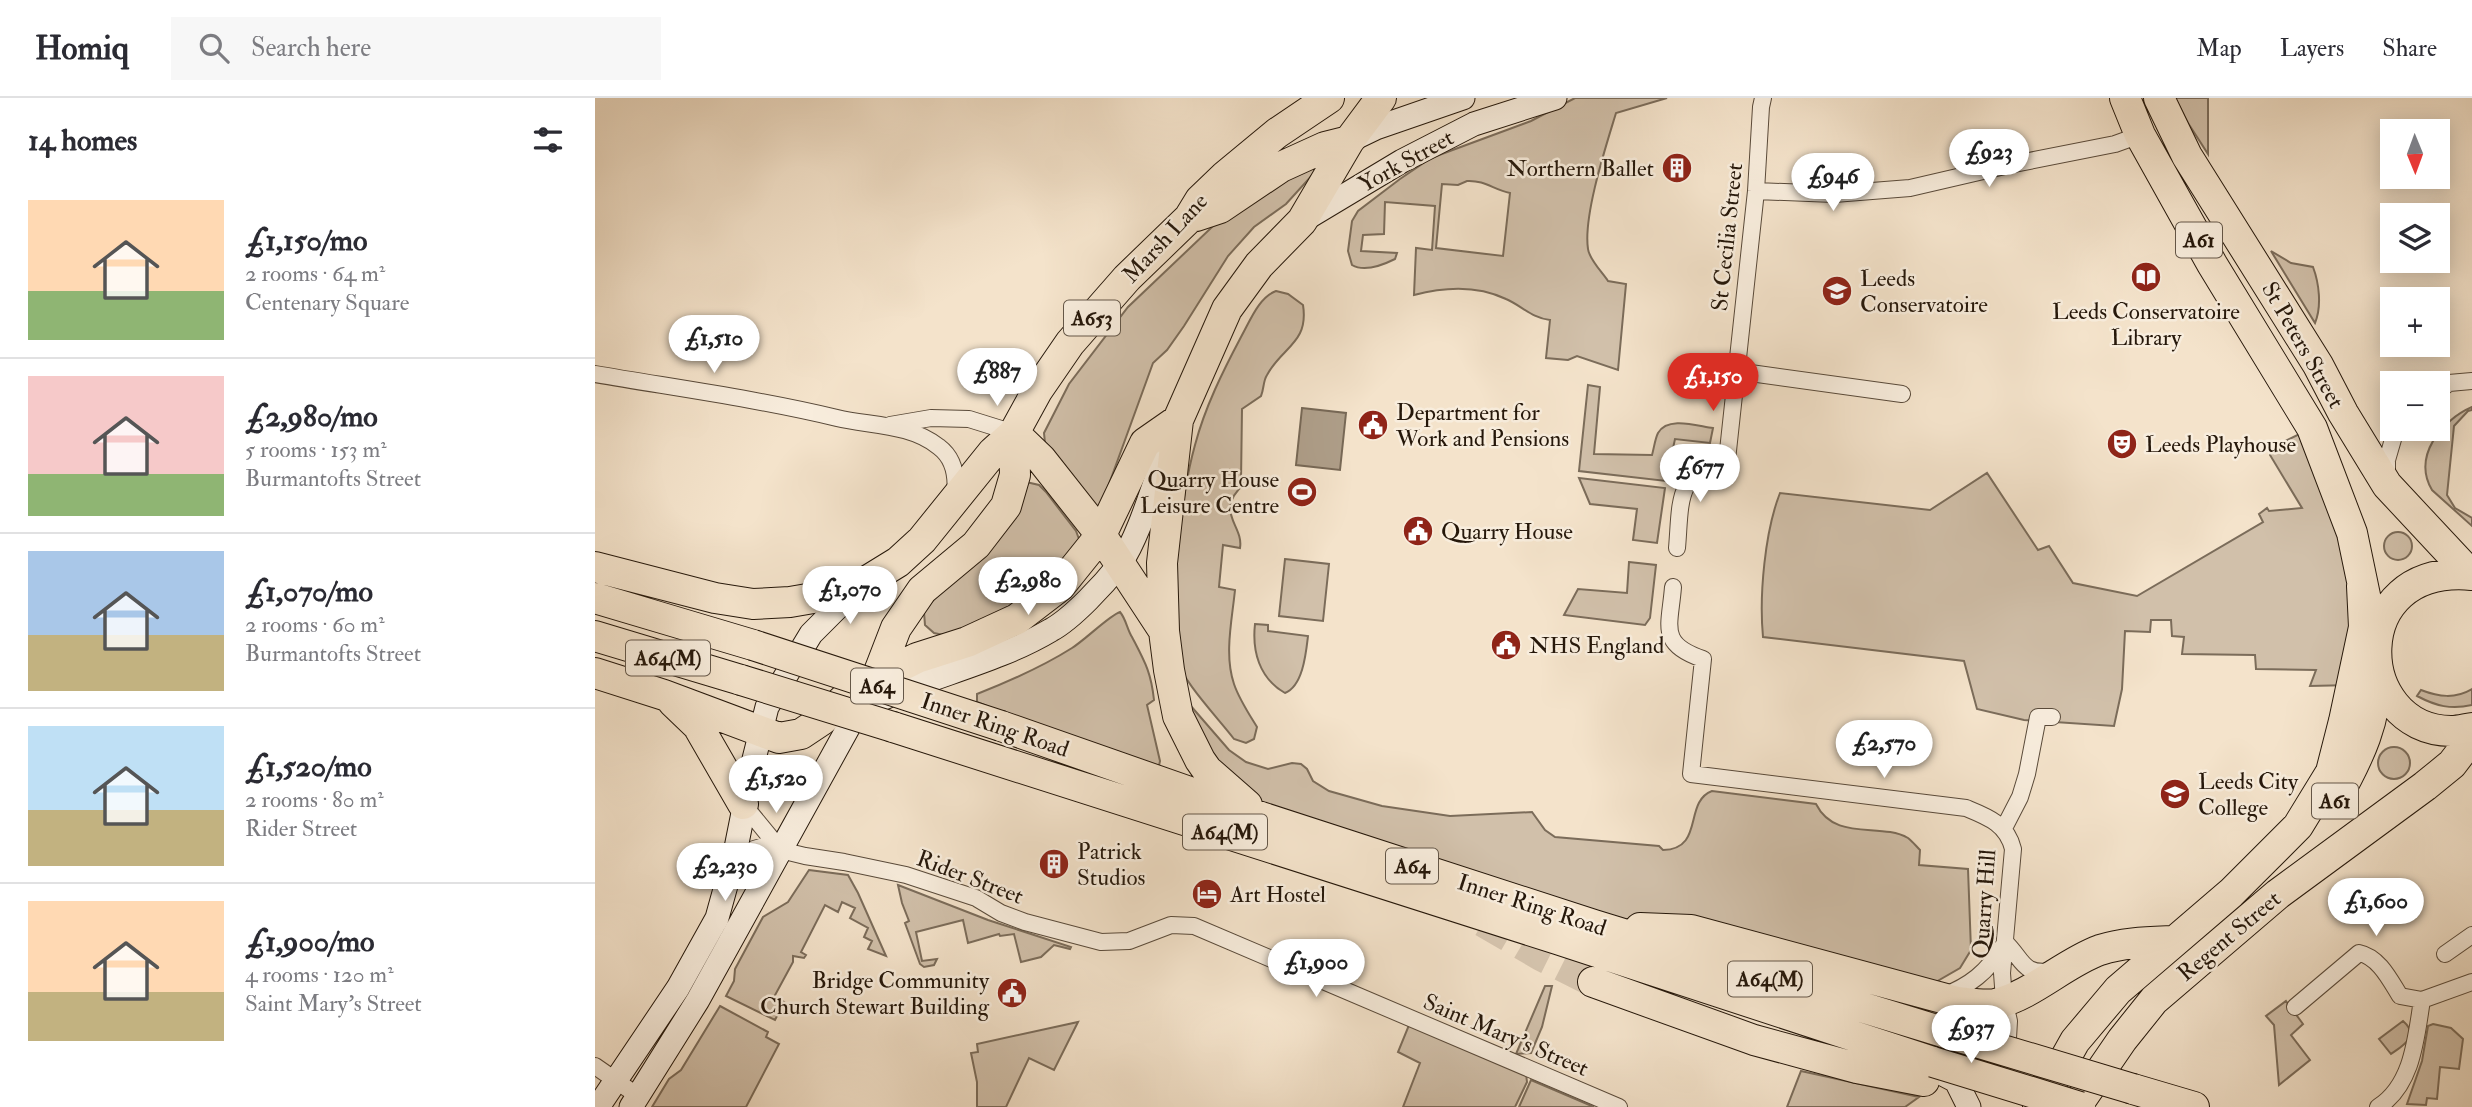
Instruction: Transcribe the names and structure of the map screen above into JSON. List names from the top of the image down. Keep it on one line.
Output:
{"streets":{"highway":["Marsh Lane","A61","A653","St Peters Street","A64(M)","A64","Inner Ring Road","Regent Street"],"street":["York Street","St Cecilia Street","Rider Street","Quarry Hill","Saint Mary's Street"]},"crossings":[["Marsh Lane","A653"],["A61","St Peters Street"],["A61","Regent Street"],["St Peters Street","Regent Street"],["A64(M)","Inner Ring Road"],["A64(M)","Regent Street"],["Rider Street","Saint Mary's Street"]],"places":{"building":["Northern Ballet","Patrick Studios"],"library":["Leeds Conservatoire Library"],"school or university":["Leeds Conservatoire","Leeds City College"],"public building":["Department for Work and Pensions","Quarry House","NHS England","Bridge Community Church Stewart Building"],"theatre":["Leeds Playhouse"],"sports":["Quarry House Leisure Centre"],"hotel":["Art Hostel"]},"north":"bottom","page":{"header":"Homiq","search":"Search here","nav":["Map","Layers","Share"],"heading":"14 homes","map_buttons":["+","−"],"price":["£923","£946","£1,510","£887","£1,150","£677","£2,980","£1,070","£2,570","£1,520","£2,230","£1,600","£1,900","£937"],"list":[{"name":"£1,150/mo","note":"2 rooms · 64 m² · Centenary Square"},{"name":"£2,980/mo","note":"5 rooms · 153 m² · Burmantofts Street"},{"name":"£1,070/mo","note":"2 rooms · 60 m² · Burmantofts Street"},{"name":"£1,520/mo","note":"2 rooms · 80 m² · Rider Street"},{"name":"£1,900/mo","note":"4 rooms · 120 m² · Saint Mary's Street"}]}}
